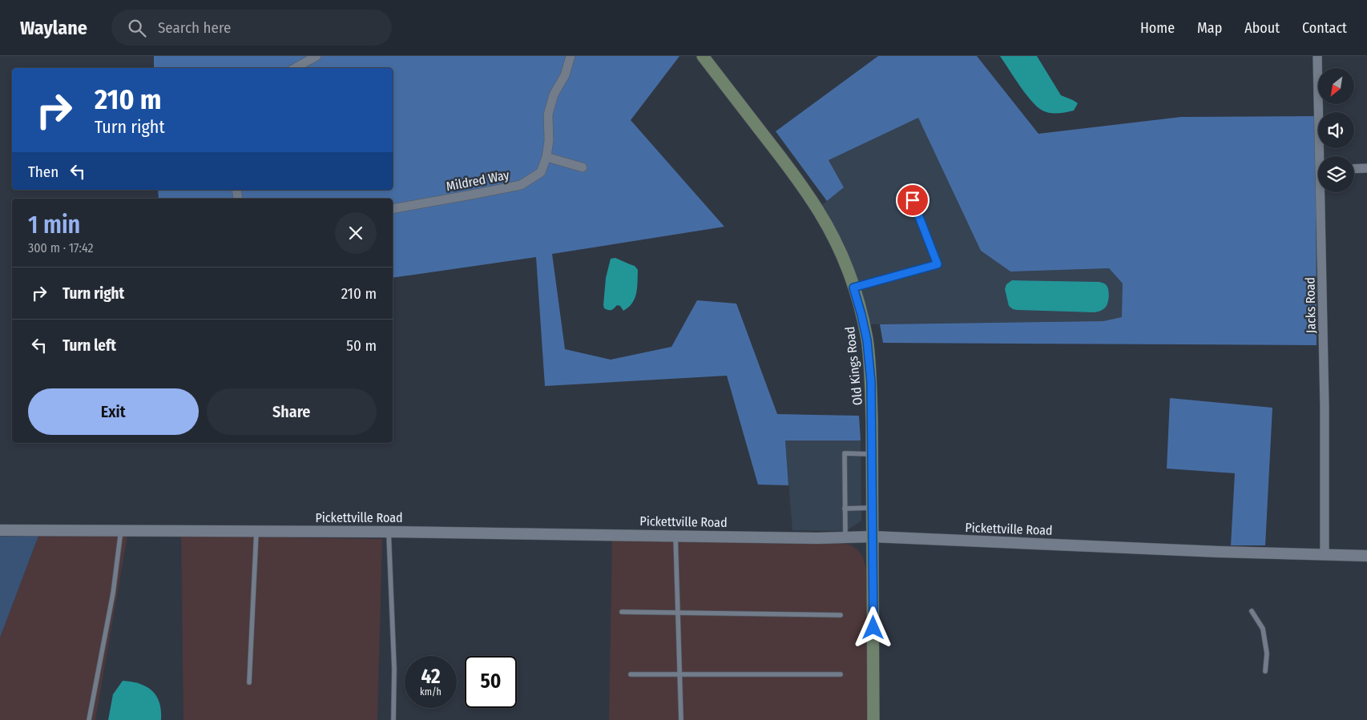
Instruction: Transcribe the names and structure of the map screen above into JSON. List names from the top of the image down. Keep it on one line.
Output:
{"streets":{"main road":["Old Kings Road"],"street":["Mildred Way","Jacks Road","Pickettville Road"]},"crossings":[["Jacks Road","Pickettville Road"],["Old Kings Road","Pickettville Road"]],"north":"bottom left","page":{"header":"Waylane","search":"Search here","nav":["Home","Map","About","Contact"],"turn":["210 m","Turn right"],"then":"Then","heading":["1 min","300 m · 17:42"],"list":[{"name":"Turn right","value":"210 m"},{"name":"Turn left","value":"50 m"}],"buttons":["Exit","Share"],"speed":"42 km/h","limit":"50"}}
